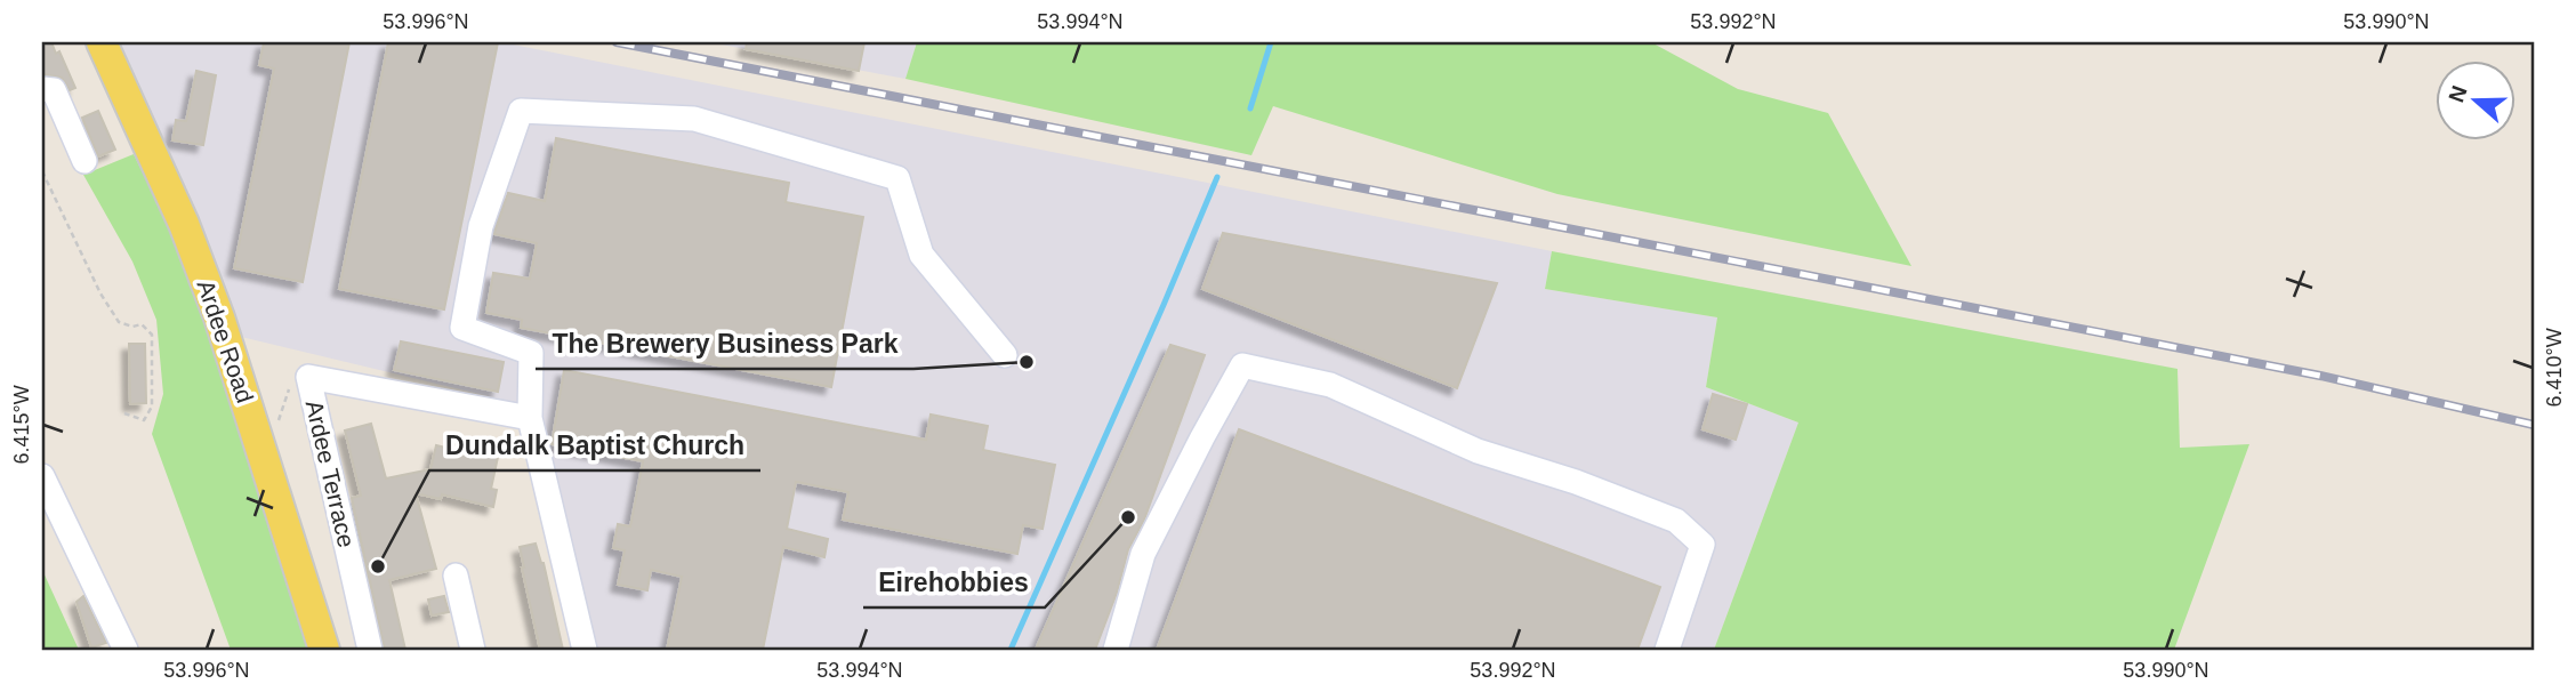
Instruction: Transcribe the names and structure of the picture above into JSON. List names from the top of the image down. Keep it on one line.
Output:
{"streets":{"main road":["Ardee Road"],"street":["Ardee Terrace"]},"places":["The Brewery Business Park","Eirehobbies","Dundalk Baptist Church"],"north":"left","coordinates":["53.996°N","53.994°N","53.992°N","53.990°N","6.410°W","6.415°W"]}
